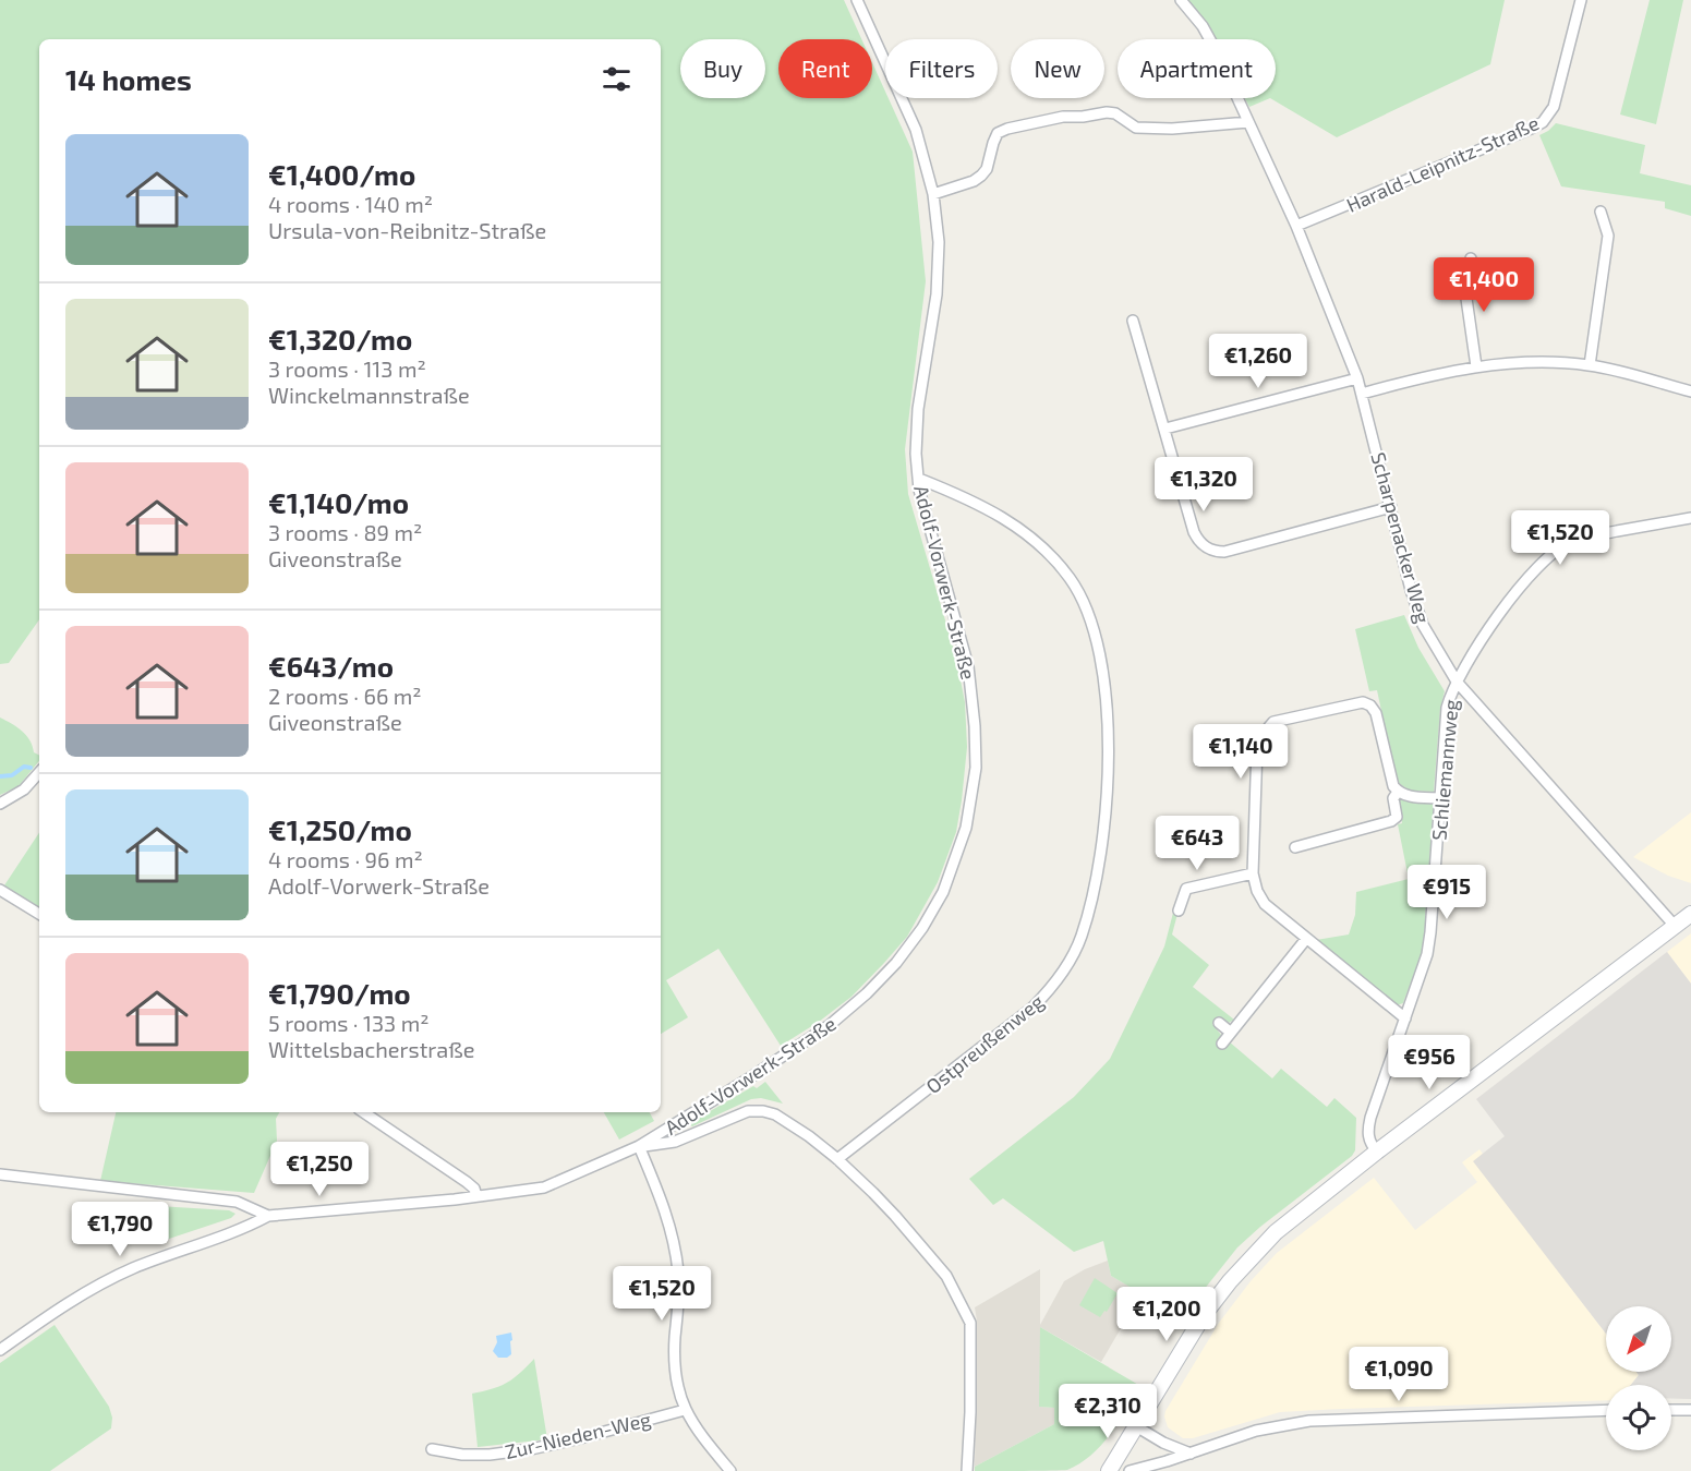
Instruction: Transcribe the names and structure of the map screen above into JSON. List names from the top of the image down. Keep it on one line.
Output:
{"streets":{"street":["Harald-Leipnitz-Straße","Scharpenacker Weg","Adolf-Vorwerk-Straße","Schliemannweg","Ostpreußenweg","Zur-Nieden-Weg"]},"crossings":[["Harald-Leipnitz-Straße","Scharpenacker Weg"],["Scharpenacker Weg","Schliemannweg"],["Adolf-Vorwerk-Straße","Ostpreußenweg"]],"north":"bottom left","page":{"chip":["Buy","Rent","Filters","New","Apartment"],"heading":"14 homes","list":[{"name":"€1,400/mo","note":"4 rooms · 140 m² · Ursula-von-Reibnitz-Straße"},{"name":"€1,320/mo","note":"3 rooms · 113 m² · Winckelmannstraße"},{"name":"€1,140/mo","note":"3 rooms · 89 m² · Giveonstraße"},{"name":"€643/mo","note":"2 rooms · 66 m² · Giveonstraße"},{"name":"€1,250/mo","note":"4 rooms · 96 m² · Adolf-Vorwerk-Straße"},{"name":"€1,790/mo","note":"5 rooms · 133 m² · Wittelsbacherstraße"}],"price":["€1,400","€1,260","€1,320","€1,520","€1,140","€643","€915","€956","€1,250","€1,790","€1,520","€1,200","€1,090","€2,310"]}}
